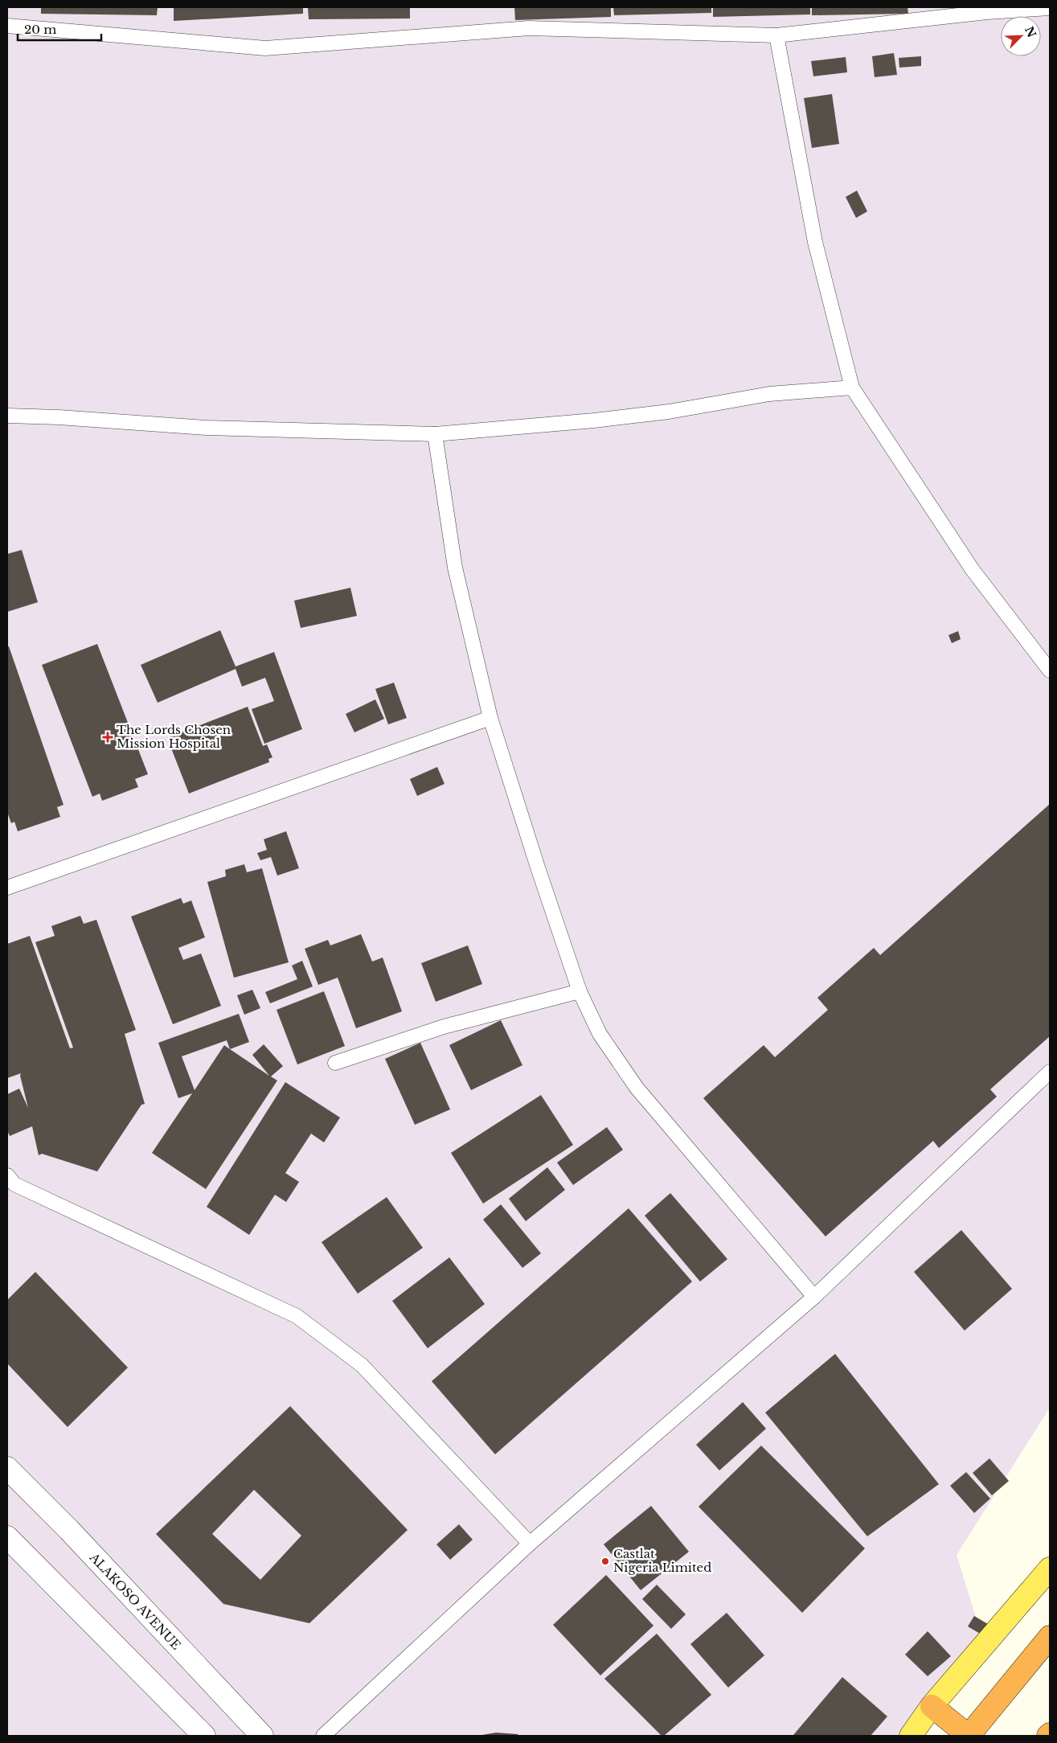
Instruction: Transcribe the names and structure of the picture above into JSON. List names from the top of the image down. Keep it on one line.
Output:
{"streets":{"street":["ALAKOSO AVENUE"]},"places":{"health":["The Lords Chosen Mission Hospital"],"other":["Castlat Nigeria Limited"]},"scale_bar":"20 m","north":"top right"}
